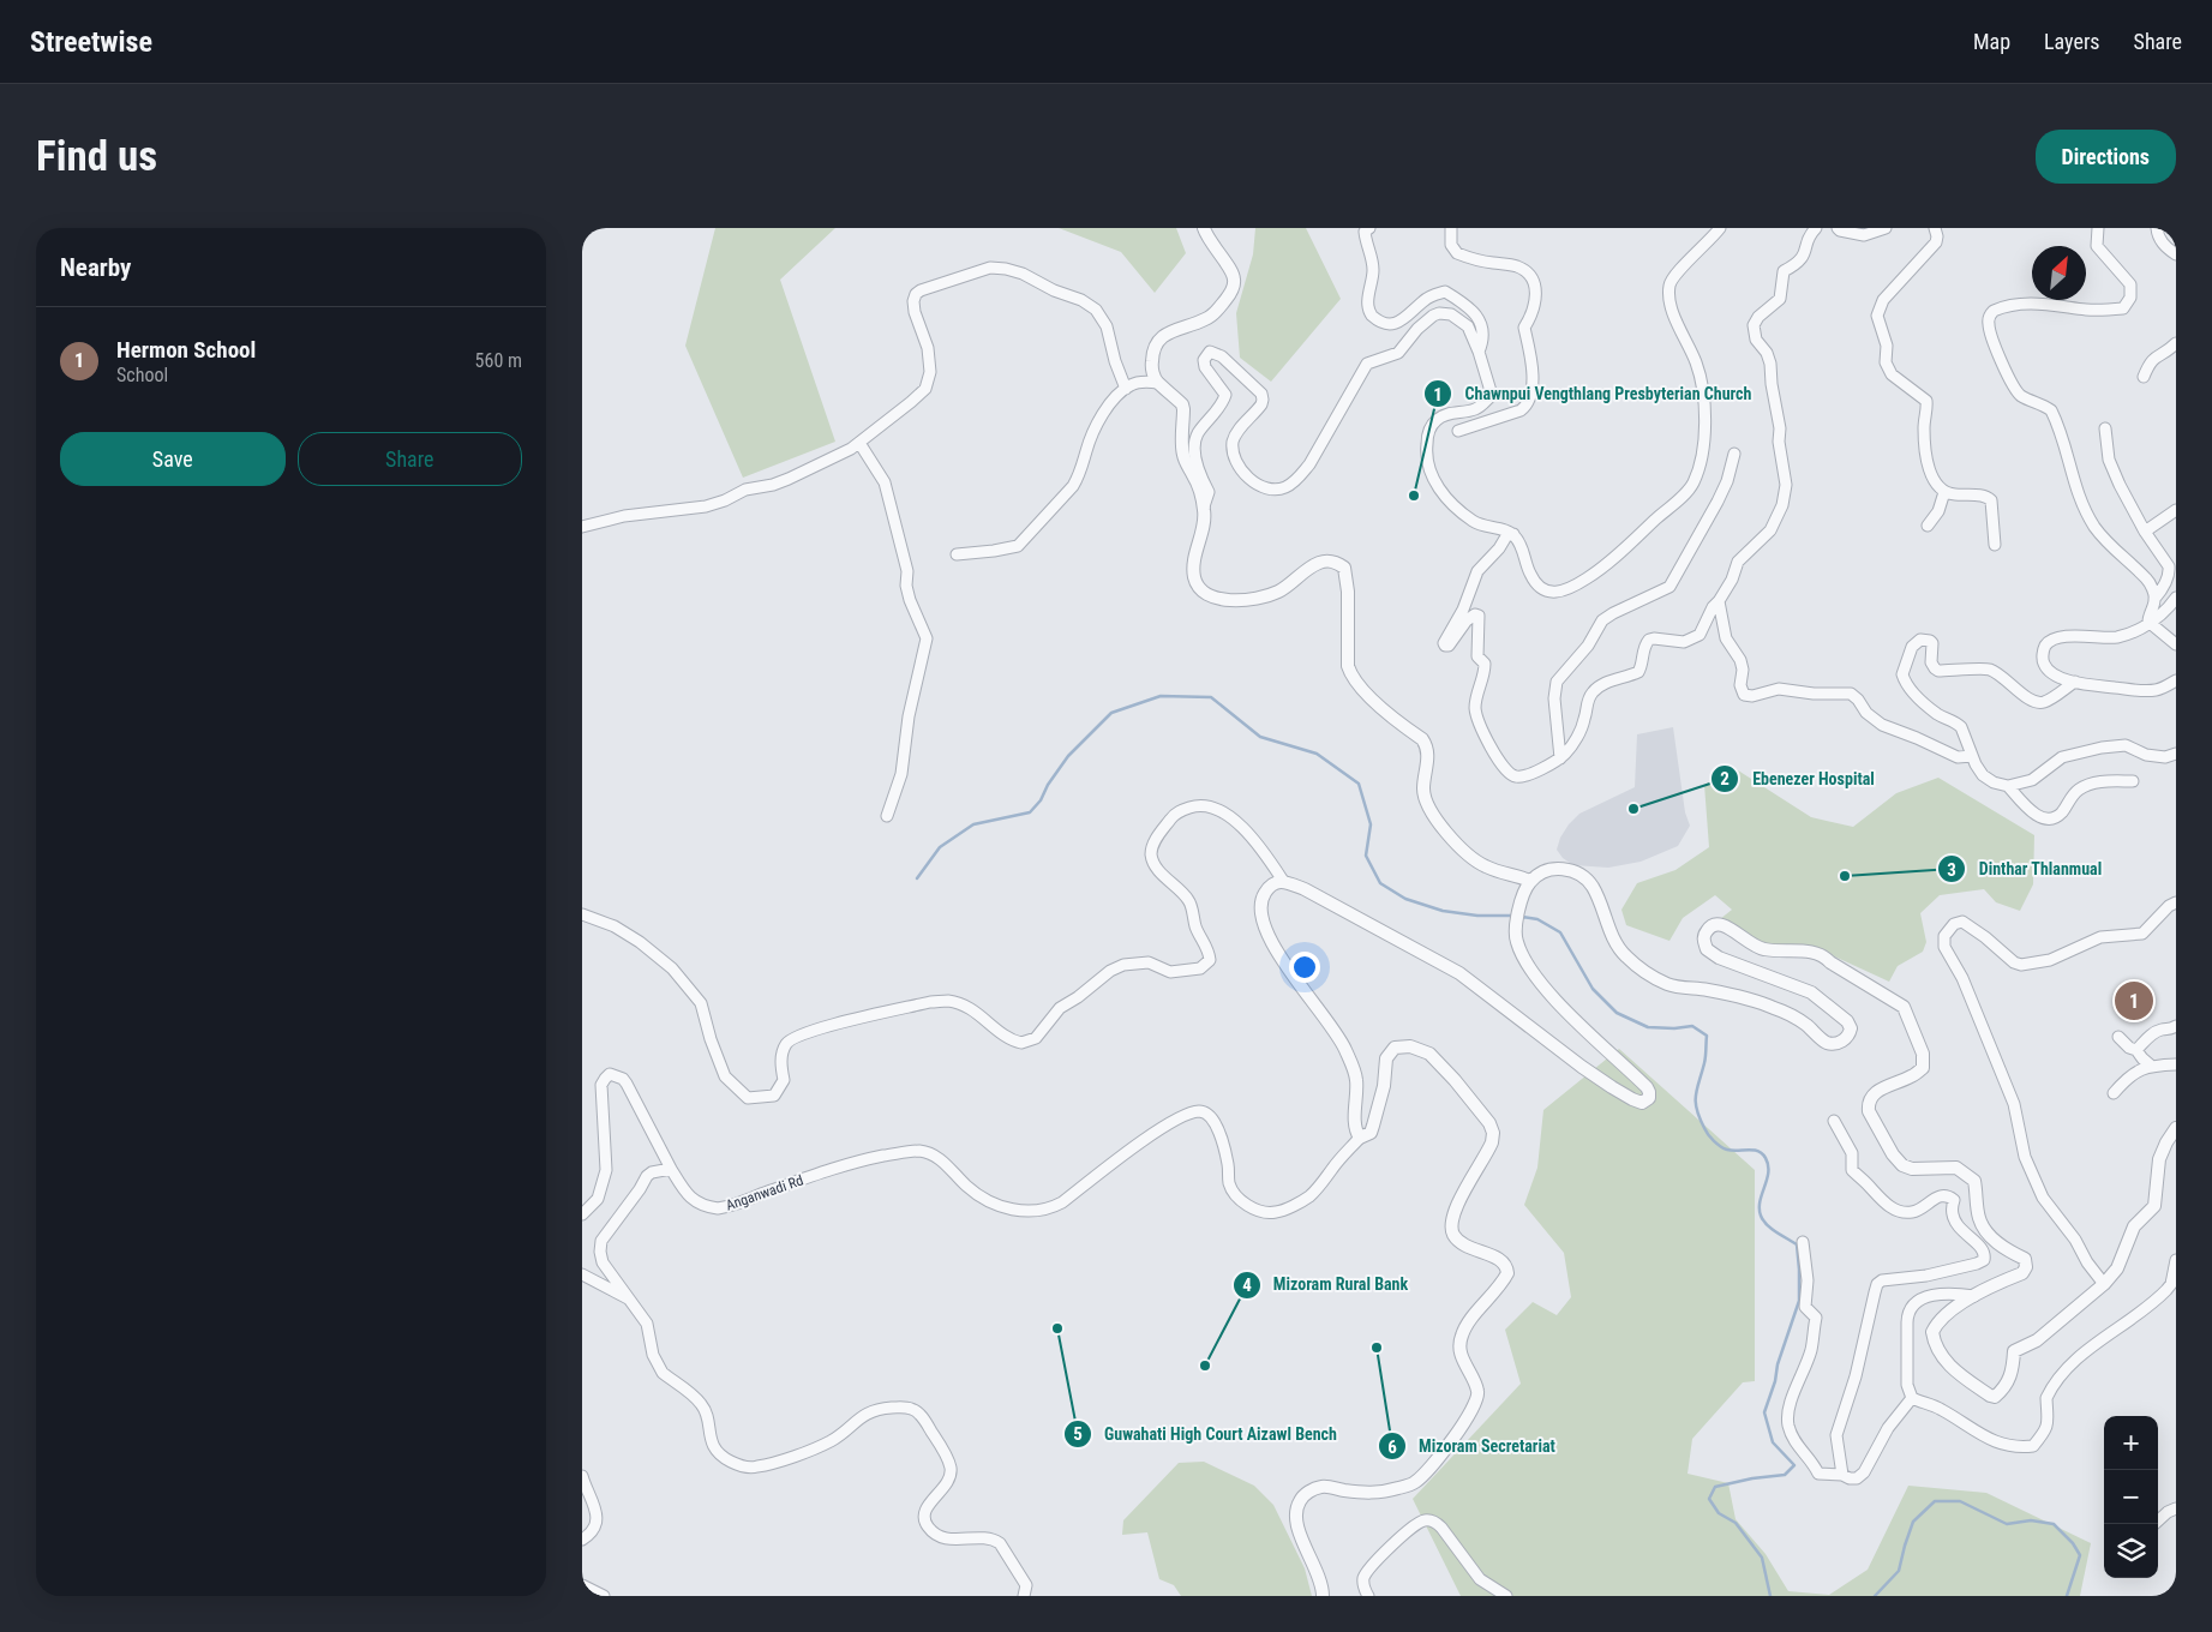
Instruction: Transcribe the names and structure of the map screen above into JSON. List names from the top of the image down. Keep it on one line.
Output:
{"streets":{"street":["Anganwadi Rd"]},"places":["Chawnpui Vengthlang Presbyterian Church","Ebenezer Hospital","Dinthar Thlanmual","Guwahati High Court Aizawl Bench","Mizoram Secretariat","Mizoram Rural Bank"],"north":"top right","page":{"header":"Streetwise","nav":["Map","Layers","Share"],"buttons":["Directions",["Save","Share"]],"title":"Find us","heading":"Nearby","list":[{"mark":"1","name":"Hermon School","note":"School","value":"560 m"}],"pins":"1","map_buttons":["+","−"]}}
